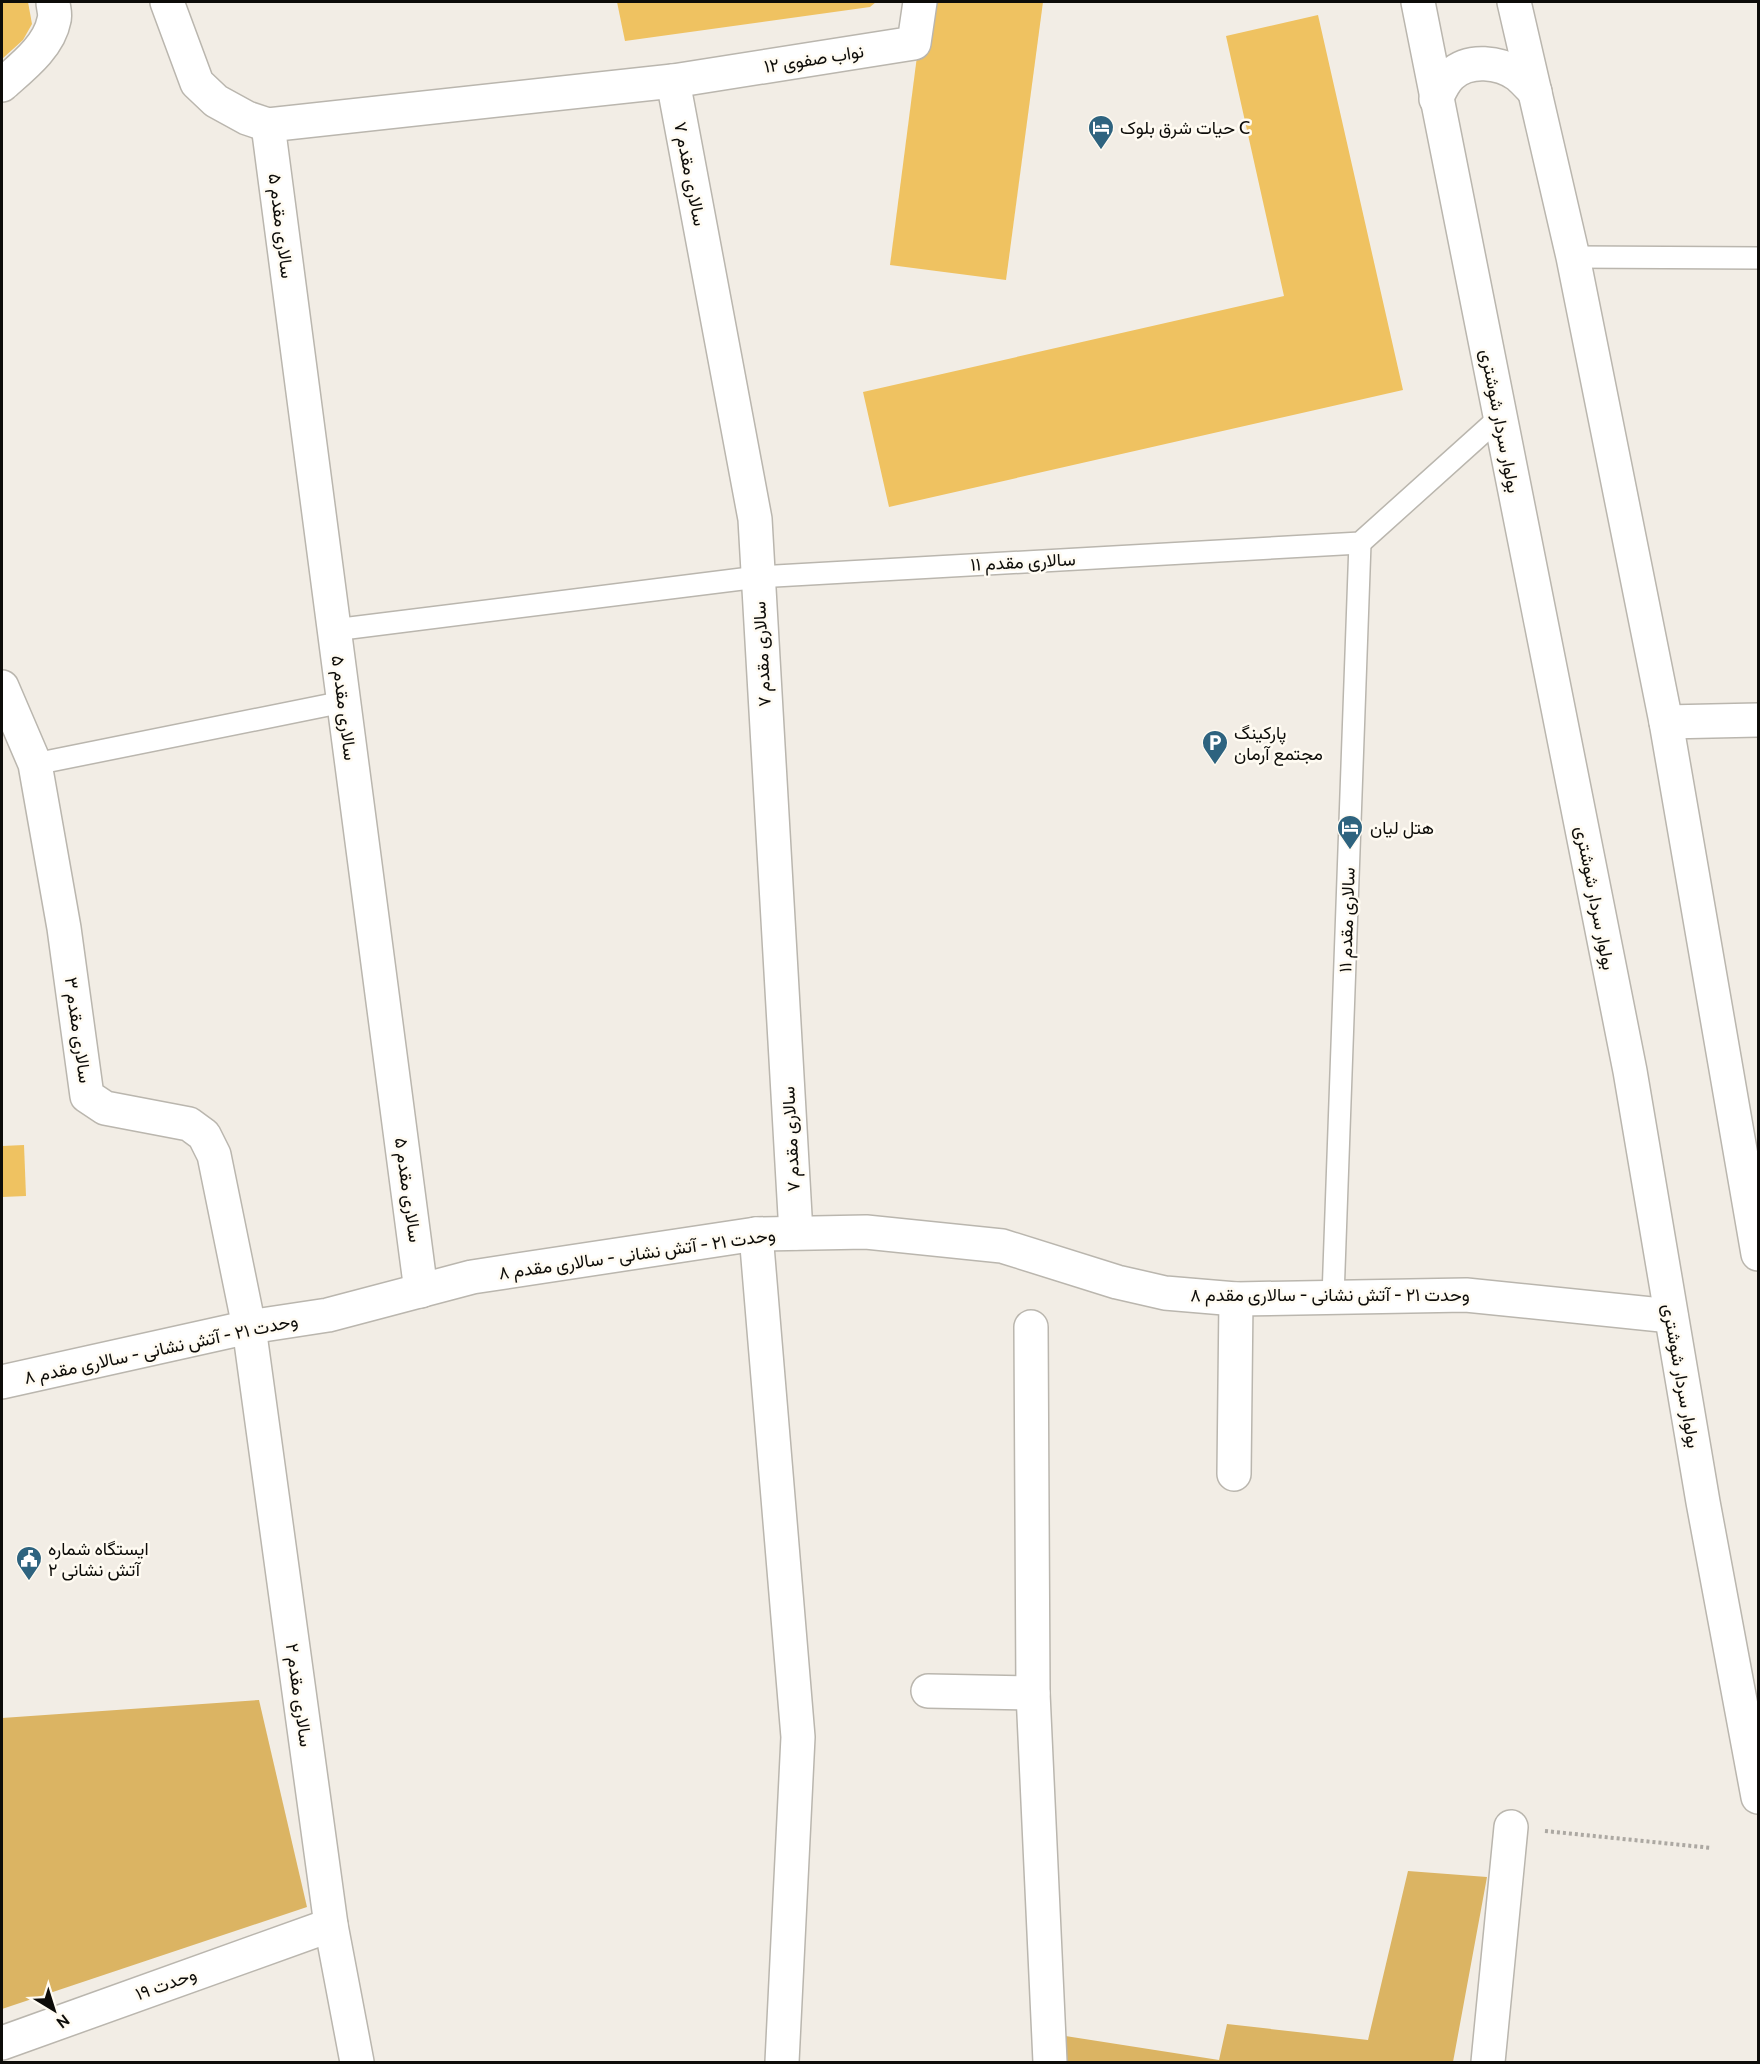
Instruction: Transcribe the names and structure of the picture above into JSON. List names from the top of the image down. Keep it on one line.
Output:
{"streets":{"street":["نواب صفوی ۱۲","سالاری مقدم ۷","سالاری مقدم ۵","بولوار سردار شوشتری","سالاری مقدم ۳","وحدت ۲۱ - آتش نشانی - سالاری مقدم ۸","سالاری مقدم ۲","وحدت ۱۹"],"lane":["سالاری مقدم ۱۱"]},"crossings":[["نواب صفوی ۱۲","سالاری مقدم ۷"],["سالاری مقدم ۷","سالاری مقدم ۱۱"],["سالاری مقدم ۷","وحدت ۲۱ - آتش نشانی - سالاری مقدم ۸"],["سالاری مقدم ۵","سالاری مقدم ۱۱"],["سالاری مقدم ۵","وحدت ۲۱ - آتش نشانی - سالاری مقدم ۸"],["بولوار سردار شوشتری","وحدت ۲۱ - آتش نشانی - سالاری مقدم ۸"],["سالاری مقدم ۱۱","وحدت ۲۱ - آتش نشانی - سالاری مقدم ۸"],["سالاری مقدم ۳","وحدت ۲۱ - آتش نشانی - سالاری مقدم ۸"],["سالاری مقدم ۳","سالاری مقدم ۲"],["وحدت ۲۱ - آتش نشانی - سالاری مقدم ۸","سالاری مقدم ۲"],["سالاری مقدم ۲","وحدت ۱۹"]],"places":{"hotel":["حیات شرق بلوک C","هتل لیان"],"parking":["پارکینگ مجتمع آرمان"],"public building":["ایستگاه شماره ۲ آتش نشانی"]},"north":"bottom right"}
